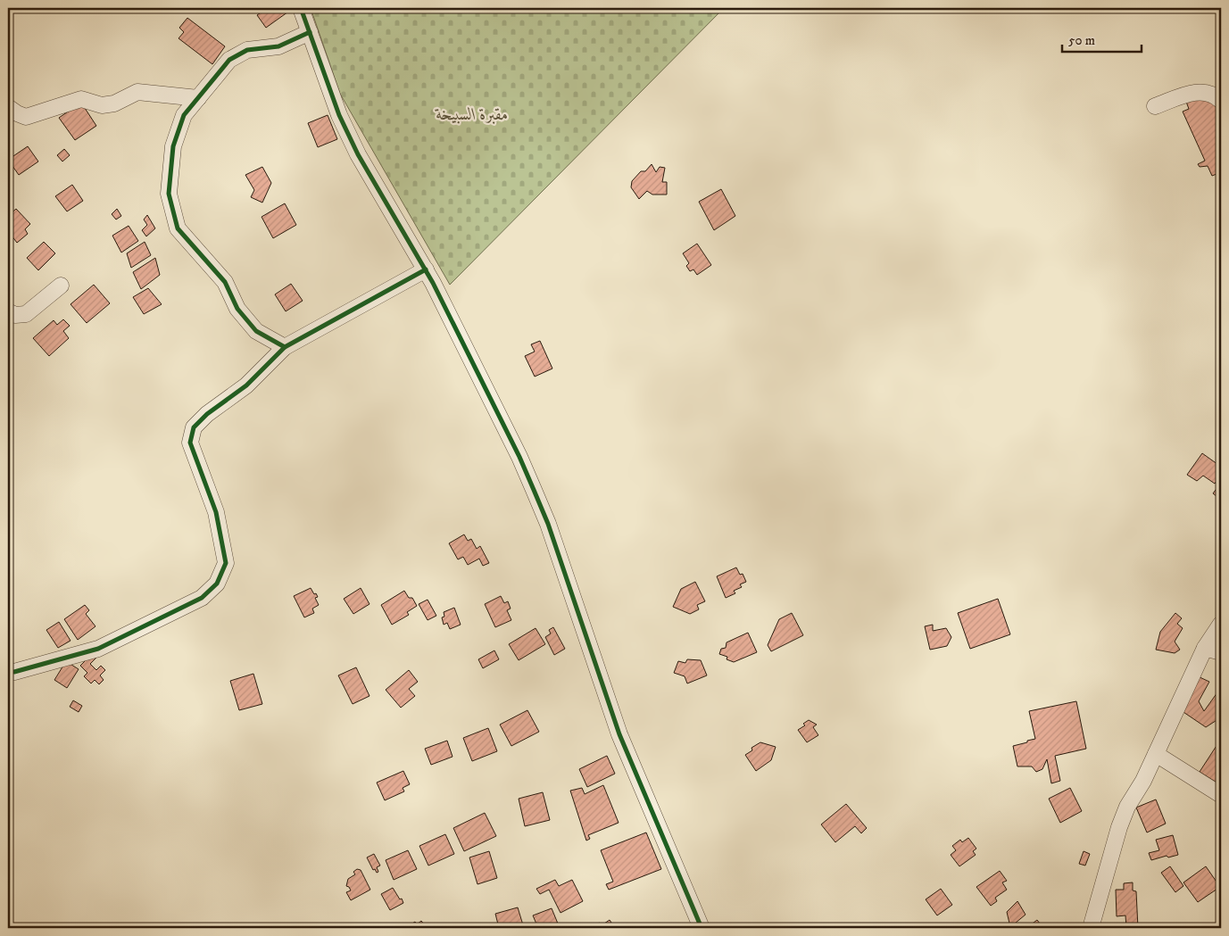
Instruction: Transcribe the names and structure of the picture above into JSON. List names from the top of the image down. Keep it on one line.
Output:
{"parks":["مقبرة السبيخة"],"scale_bar":"50 m"}
